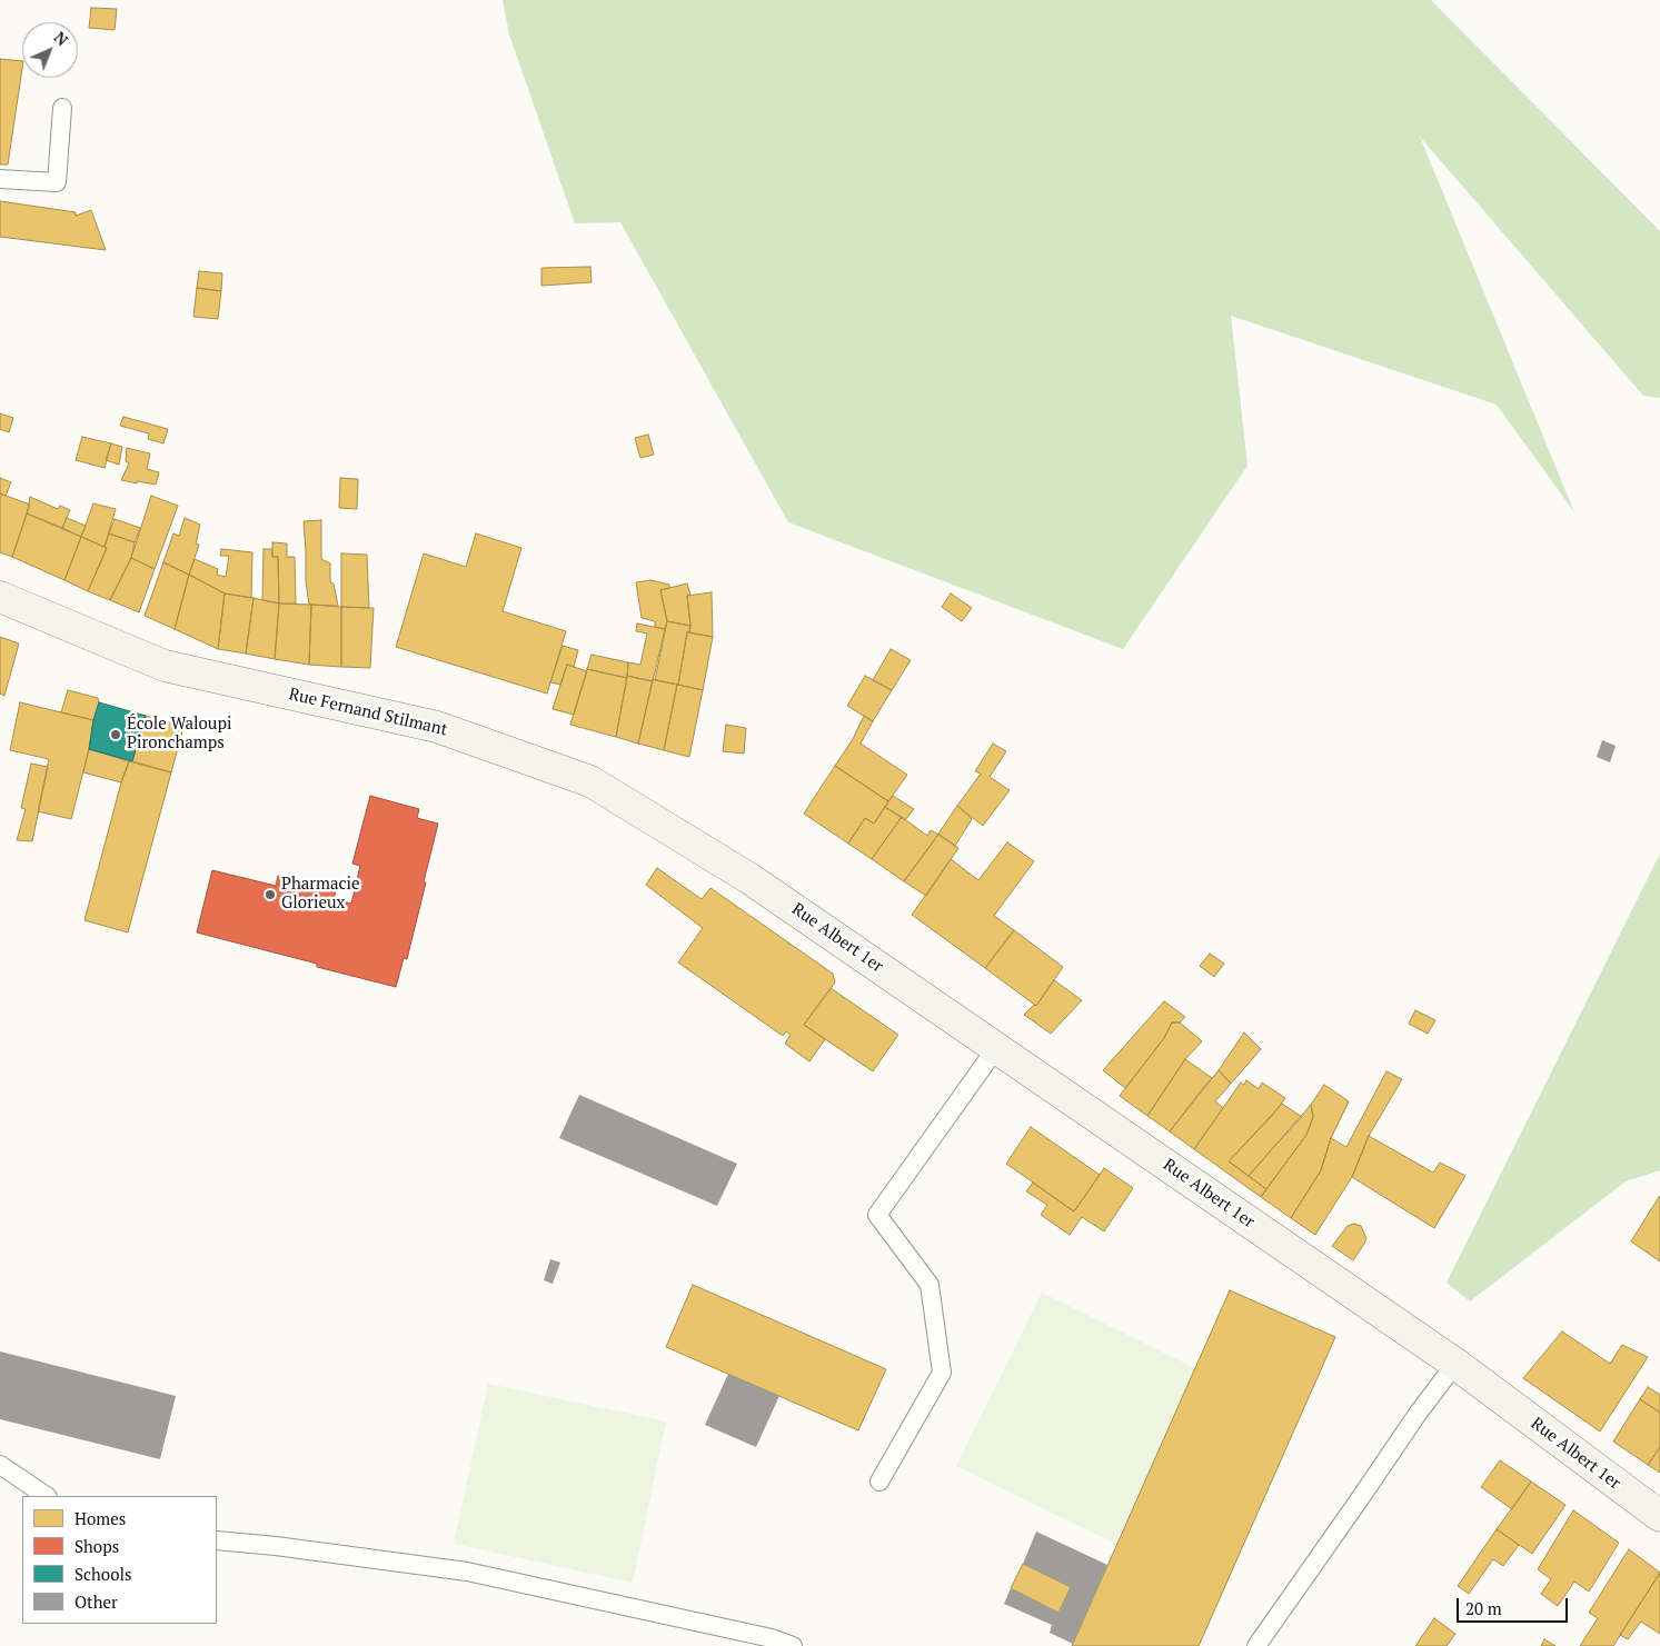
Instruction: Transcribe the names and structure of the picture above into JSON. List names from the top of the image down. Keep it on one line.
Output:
{"streets":{"main road":["Rue Fernand Stilmant","Rue Albert 1er"]},"crossings":[["Rue Fernand Stilmant","Rue Albert 1er"]],"places":["École Waloupi Pironchamps","Pharmacie Glorieux"],"legend":["Homes","Shops","Schools","Other"],"scale_bar":"20 m","north":"top right"}
